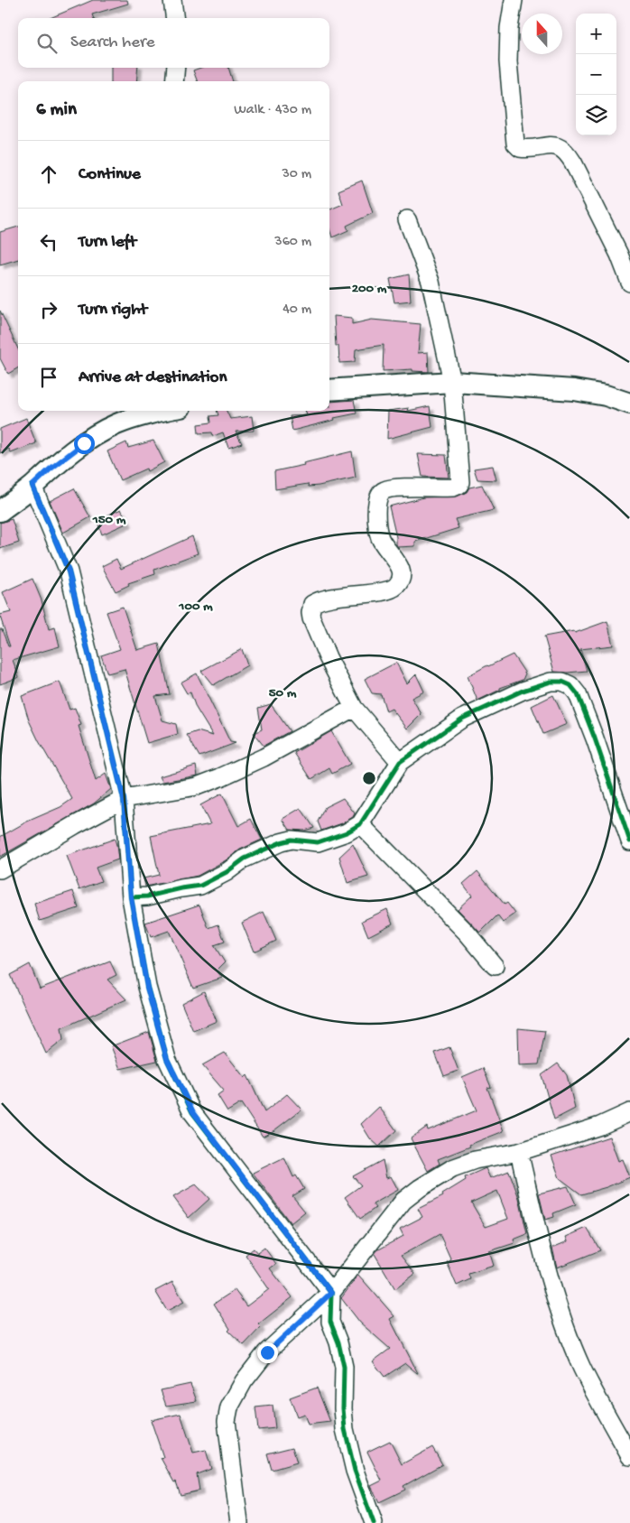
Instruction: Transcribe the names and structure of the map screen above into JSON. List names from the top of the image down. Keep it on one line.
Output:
{"north":"top","page":{"map_buttons":["+","−"],"search":"Search here","heading":["6 min","Walk · 430 m"],"list":[["Continue","30 m"],["Turn left","360 m"],["Turn right","40 m"],"Arrive at destination"]},"rings":["200 m","150 m","100 m","50 m"]}
